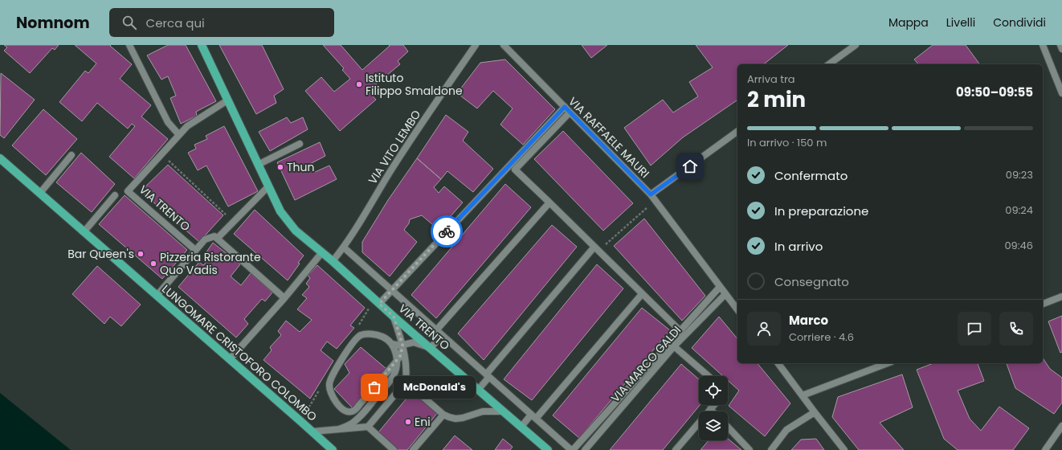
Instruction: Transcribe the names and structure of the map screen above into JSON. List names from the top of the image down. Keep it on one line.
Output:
{"streets":{"main road":["VIA TRENTO","LUNGOMARE CRISTOFORO COLOMBO"],"street":["VIA RAFFAELE MAURI","VIA VITO LEMBO","VIA MARCO GALDI"]},"crossings":[["VIA RAFFAELE MAURI","VIA MARCO GALDI"],["VIA VITO LEMBO","VIA TRENTO"]],"places":["Istituto Filippo Smaldone","Thun","Bar Queen's","Pizzeria Ristorante Quo Vadis","McDonald's","Eni"],"page":{"header":"Nomnom","search":"Cerca qui","nav":["Mappa","Livelli","Condividi"],"heading":["2 min","Arriva tra","09:50–09:55"],"panel":["Marco","Corriere · 4.6"],"bar":"In arrivo · 150 m","list":[["Confermato","09:23"],["In preparazione","09:24"],["In arrivo","09:46"],"Consegnato"],"bubble":"McDonald's"}}
